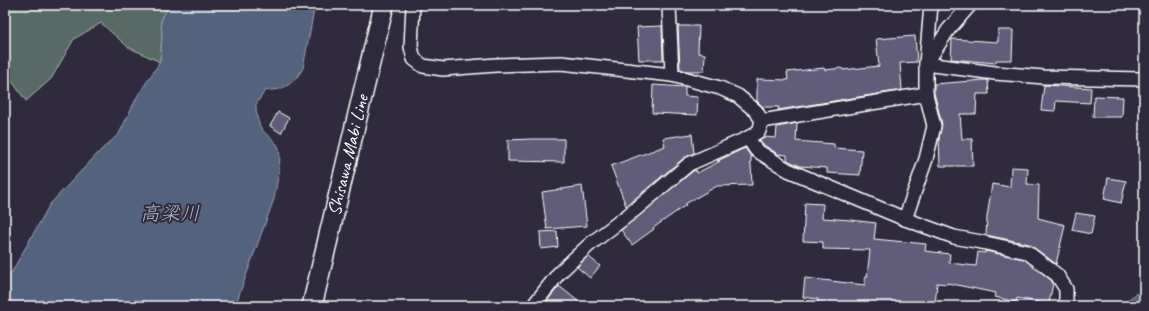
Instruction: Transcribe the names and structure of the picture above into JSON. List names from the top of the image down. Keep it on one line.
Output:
{"streets":{"main road":["Shisawa Mabi Line"]},"water":["高梁川"]}
